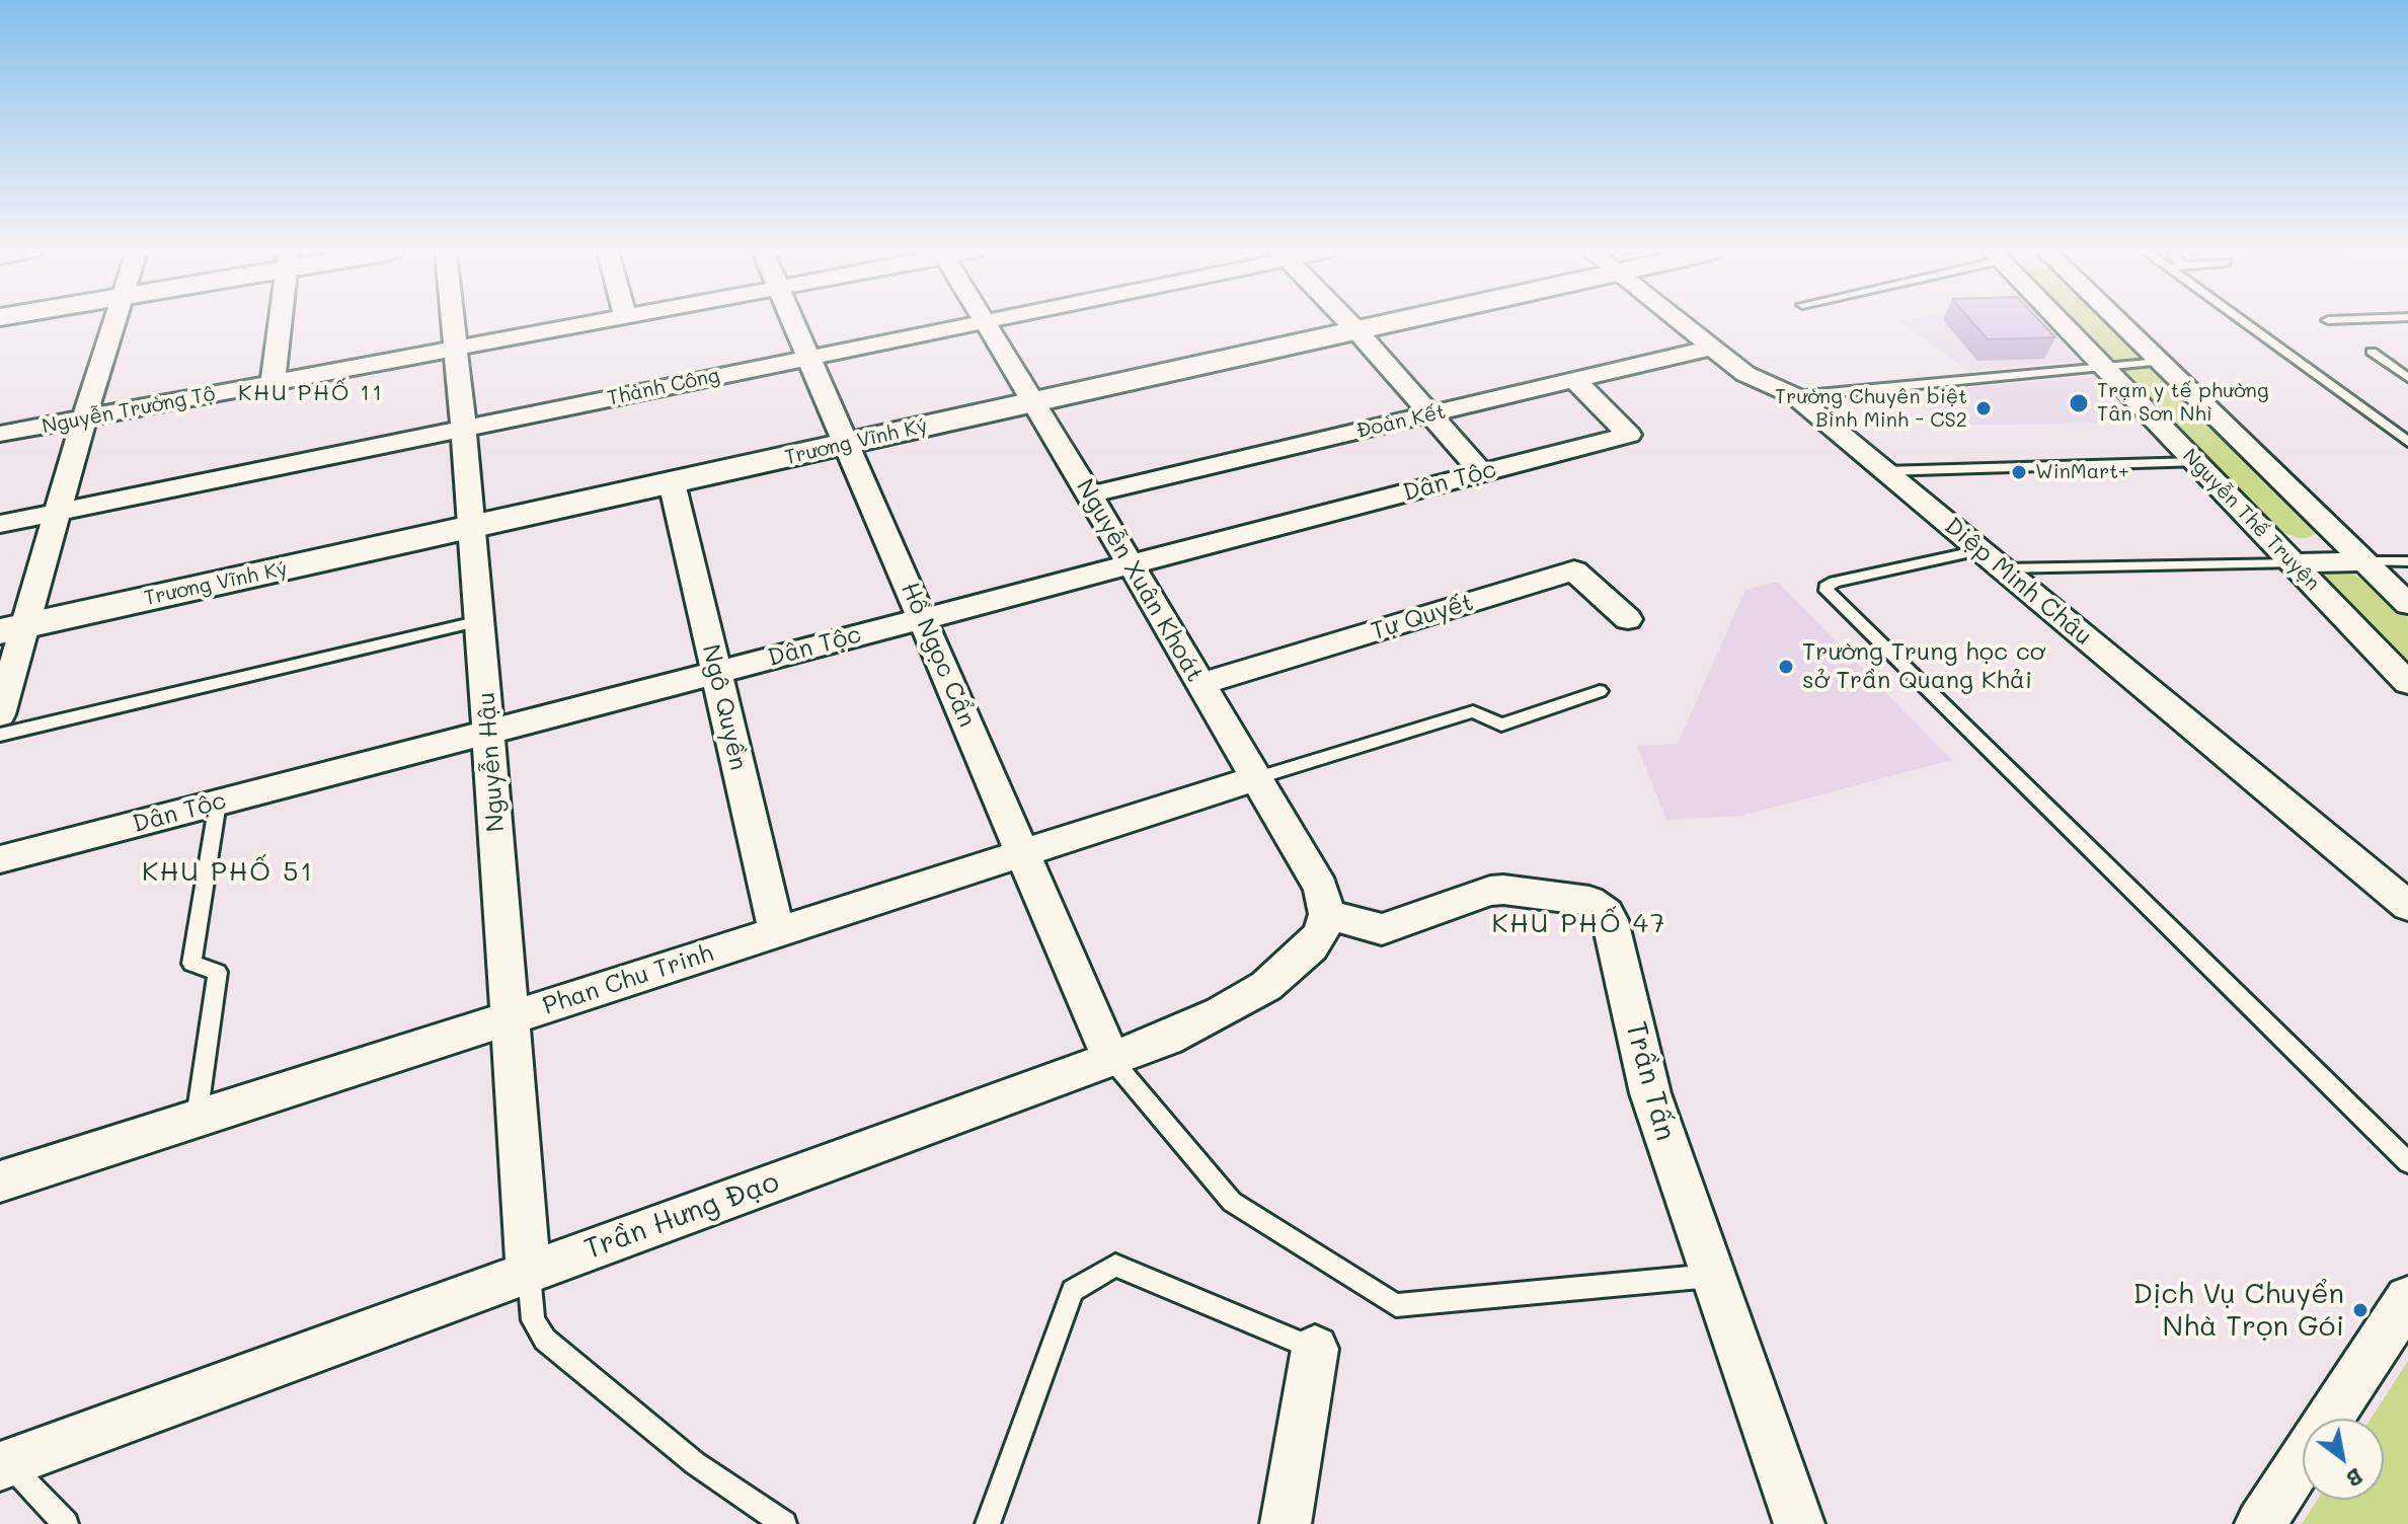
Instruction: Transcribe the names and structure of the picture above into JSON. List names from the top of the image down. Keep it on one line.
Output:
{"streets":{"street":["Thành Công","Nguyễn Trường Tộ","Đoàn Kết","Trương Vĩnh Ký","Dân Tộc","Nguyễn Thế Truyện","Nguyễn Xuân Khoát","Diệp Minh Châu","Tự Quyết","Hồ Ngọc Cẩn","Ngô Quyền","Nguyễn Hậu","Phan Chu Trinh","Trần Tấn","Trần Hưng Đạo"]},"crossings":[["Thành Công","Hồ Ngọc Cẩn"],["Thành Công","Nguyễn Hậu"],["Nguyễn Trường Tộ","Nguyễn Hậu"],["Đoàn Kết","Dân Tộc"],["Đoàn Kết","Nguyễn Xuân Khoát"],["Đoàn Kết","Diệp Minh Châu"],["Trương Vĩnh Ký","Nguyễn Xuân Khoát"],["Trương Vĩnh Ký","Hồ Ngọc Cẩn"],["Trương Vĩnh Ký","Ngô Quyền"],["Trương Vĩnh Ký","Nguyễn Hậu"],["Dân Tộc","Nguyễn Xuân Khoát"],["Dân Tộc","Hồ Ngọc Cẩn"],["Dân Tộc","Ngô Quyền"],["Dân Tộc","Nguyễn Hậu"],["Nguyễn Xuân Khoát","Tự Quyết"],["Nguyễn Xuân Khoát","Phan Chu Trinh"],["Nguyễn Xuân Khoát","Trần Tấn"],["Nguyễn Xuân Khoát","Trần Hưng Đạo"],["Hồ Ngọc Cẩn","Phan Chu Trinh"],["Hồ Ngọc Cẩn","Trần Hưng Đạo"],["Ngô Quyền","Phan Chu Trinh"],["Nguyễn Hậu","Phan Chu Trinh"],["Nguyễn Hậu","Trần Hưng Đạo"],["Trần Tấn","Trần Hưng Đạo"]],"districts":["KHU PHỐ 11","KHU PHỐ 51","KHU PHỐ 47"],"places":["Trạm y tế phường Tân Sơn Nhì","Trường Chuyên biệt Bình Minh - CS2","WinMart+","Trường Trung học cơ sở Trần Quang Khải","Dịch Vụ Chuyển Nhà Trọn Gói"],"north":"bottom right"}
